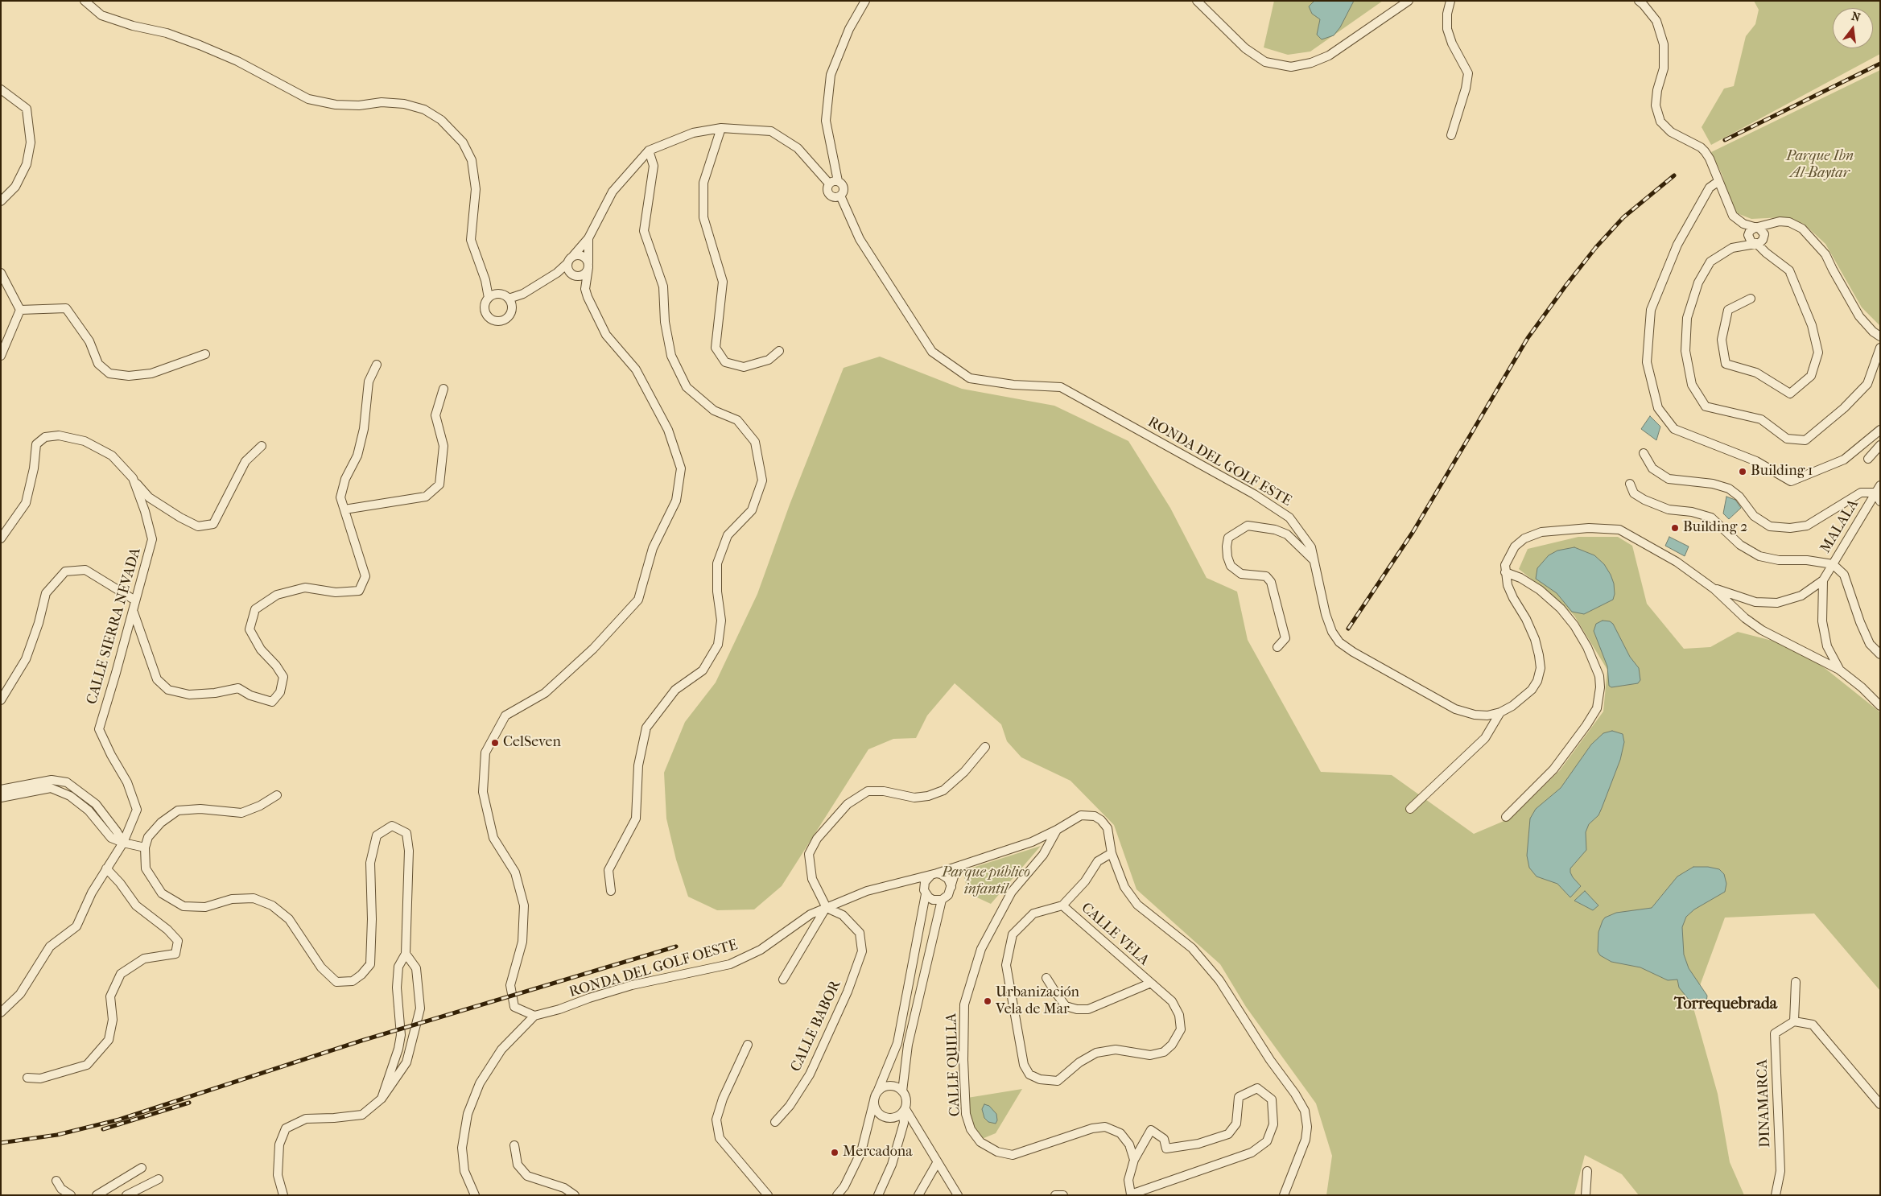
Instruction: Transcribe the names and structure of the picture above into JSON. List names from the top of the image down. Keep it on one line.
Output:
{"streets":{"street":["RONDA DEL GOLF ESTE","MALALA","CALLE SIERRA NEVADA","CALLE VELA","RONDA DEL GOLF OESTE","CALLE BABOR","CALLE QUILLA","DINAMARCA"]},"crossings":[["CALLE VELA","RONDA DEL GOLF OESTE"],["RONDA DEL GOLF OESTE","CALLE BABOR"],["RONDA DEL GOLF OESTE","CALLE QUILLA"]],"districts":["Torrequebrada"],"parks":["Parque Ibn Al-Baytar","Parque público infantil"],"places":["Building 1","Building 2","CelSeven","Urbanización Vela de Mar","Mercadona"],"north":"top"}
